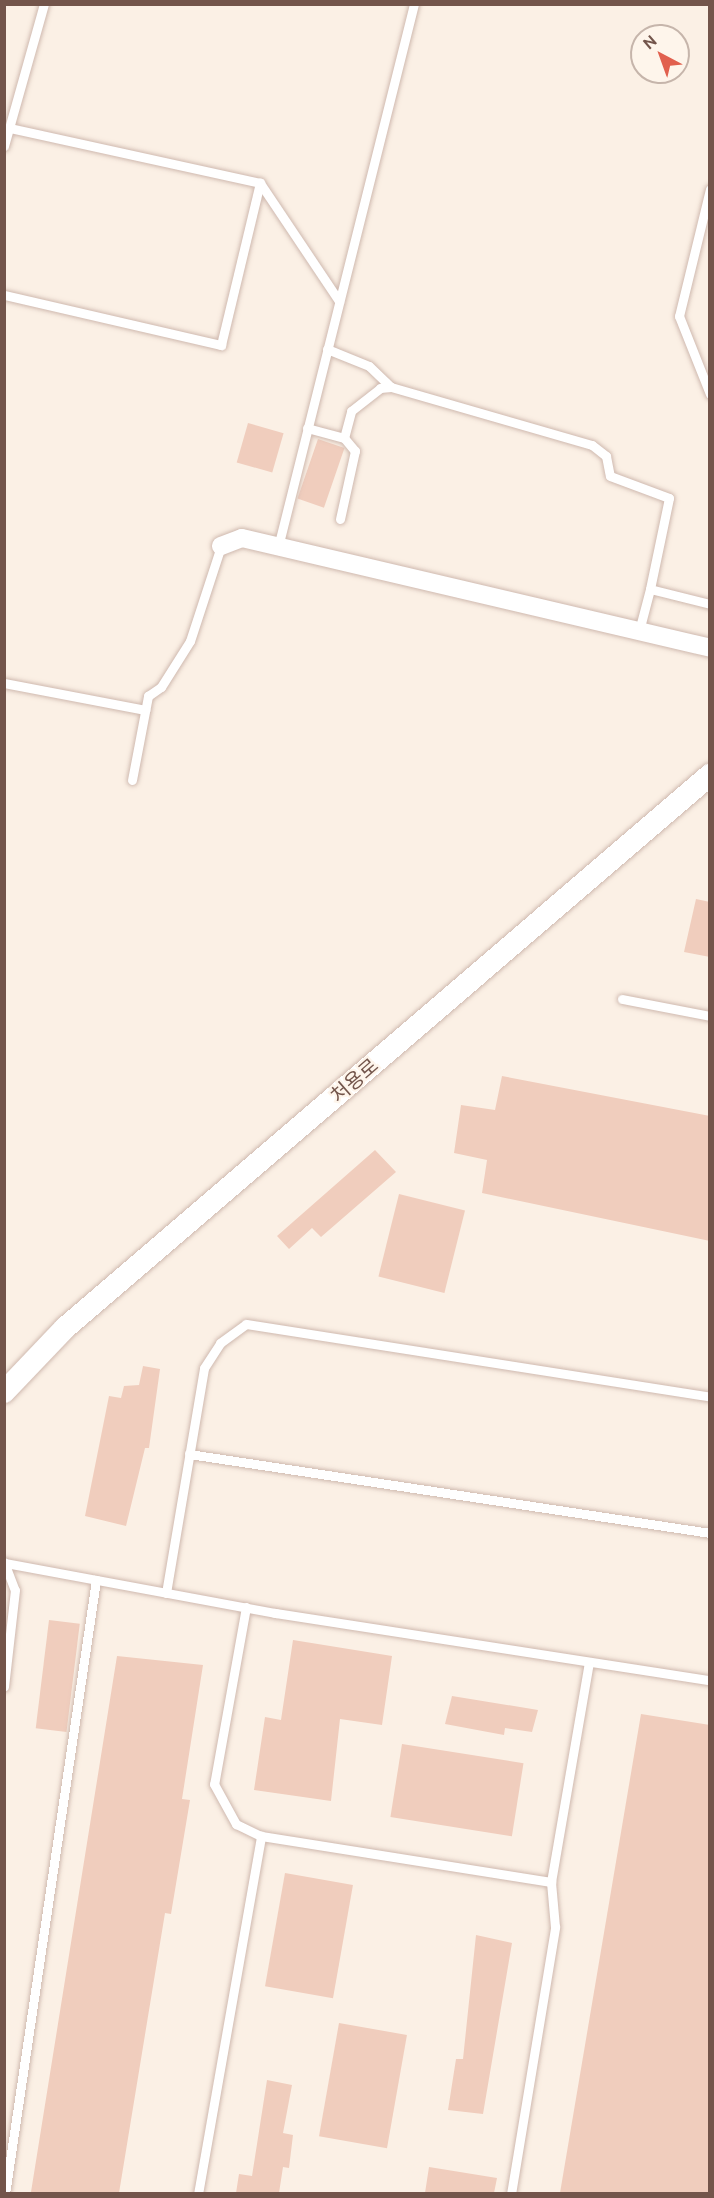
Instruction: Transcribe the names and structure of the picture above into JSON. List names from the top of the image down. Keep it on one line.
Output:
{"streets":{"street":["처용로"]},"north":"top left"}
